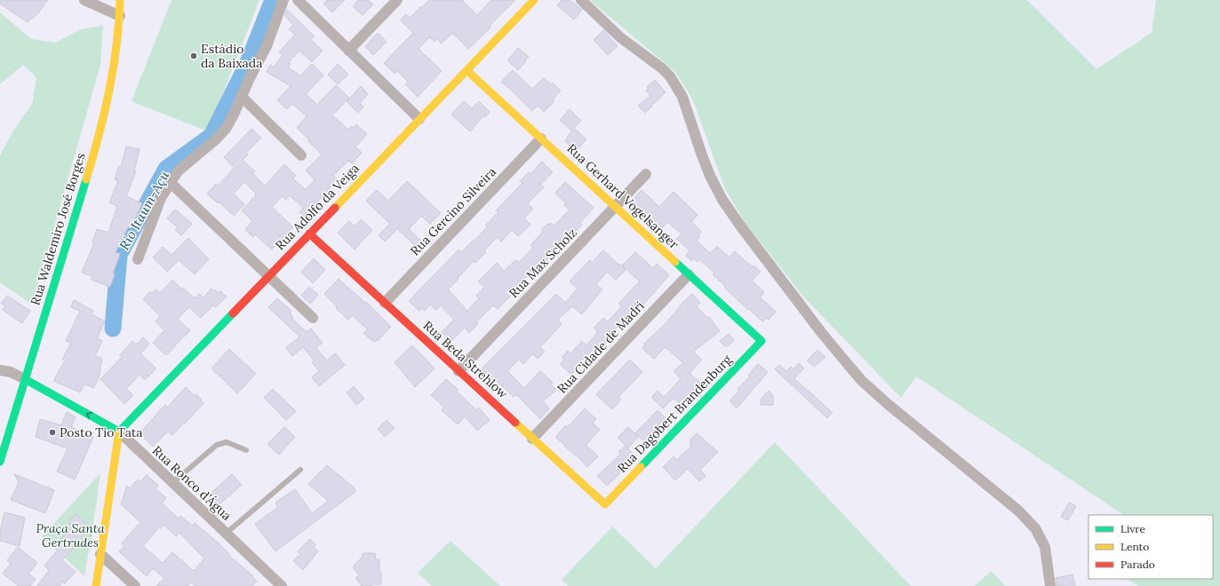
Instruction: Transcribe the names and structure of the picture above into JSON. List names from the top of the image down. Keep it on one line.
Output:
{"streets":{"street":["Rua Gerhard Vogelsanger","Rua Adolfo da Veiga","Rua Gercino Silveira","Rua Waldemiro José Borges","Rua Max Scholz","Rua Cidade de Madri","Rua Beda Strehlow","Rua Dagobert Brandenburg","Rua Ronco d’Água"]},"crossings":[["Rua Gerhard Vogelsanger","Rua Adolfo da Veiga"],["Rua Gerhard Vogelsanger","Rua Gercino Silveira"],["Rua Gerhard Vogelsanger","Rua Max Scholz"],["Rua Gerhard Vogelsanger","Rua Cidade de Madri"],["Rua Gerhard Vogelsanger","Rua Dagobert Brandenburg"],["Rua Adolfo da Veiga","Rua Beda Strehlow"],["Rua Adolfo da Veiga","Rua Ronco d’Água"],["Rua Gercino Silveira","Rua Beda Strehlow"],["Rua Waldemiro José Borges","Rua Ronco d’Água"],["Rua Max Scholz","Rua Beda Strehlow"],["Rua Cidade de Madri","Rua Beda Strehlow"],["Rua Beda Strehlow","Rua Dagobert Brandenburg"]],"water":["Rio Itaum-Açu"],"parks":["Praça Santa Gertrudes"],"places":["Estádio da Baixada","Posto Tio Tata"],"legend":["Livre","Lento","Parado"]}
